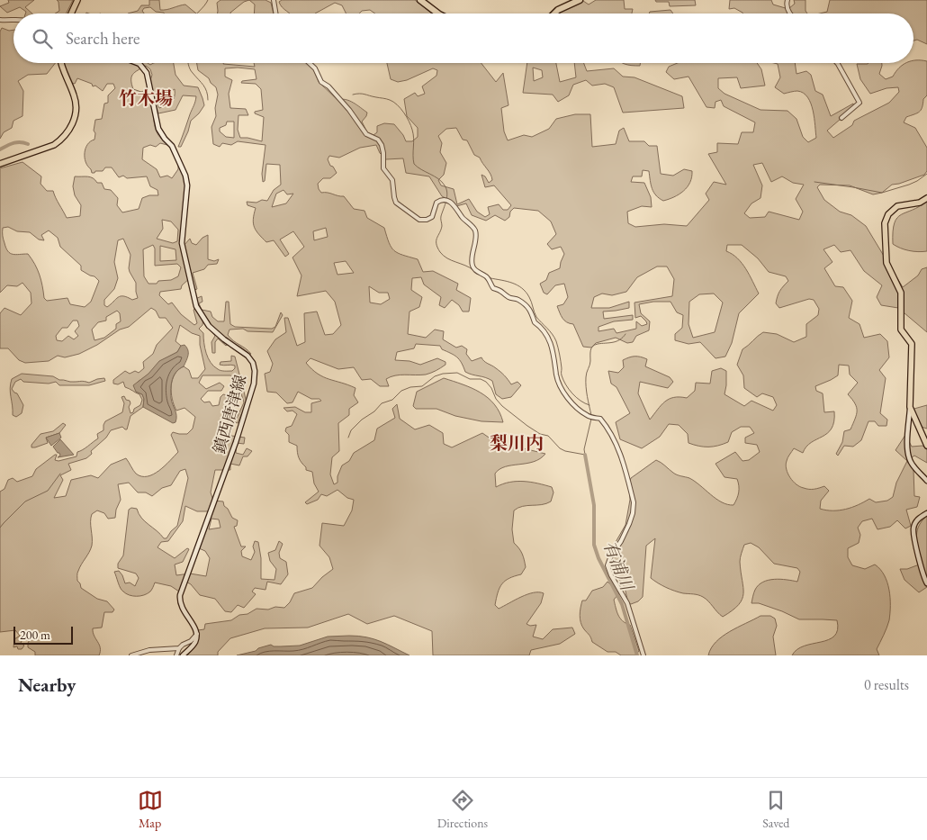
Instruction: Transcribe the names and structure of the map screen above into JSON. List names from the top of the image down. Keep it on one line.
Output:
{"streets":{"main road":["鎮西唐津線"]},"districts":["竹木場","梨川内"],"water":["有浦川"],"scale_bar":"200 m","page":{"search":"Search here","scale":"200 m","heading":["Nearby","0 results"],"nav":["Map","Directions","Saved"]}}
